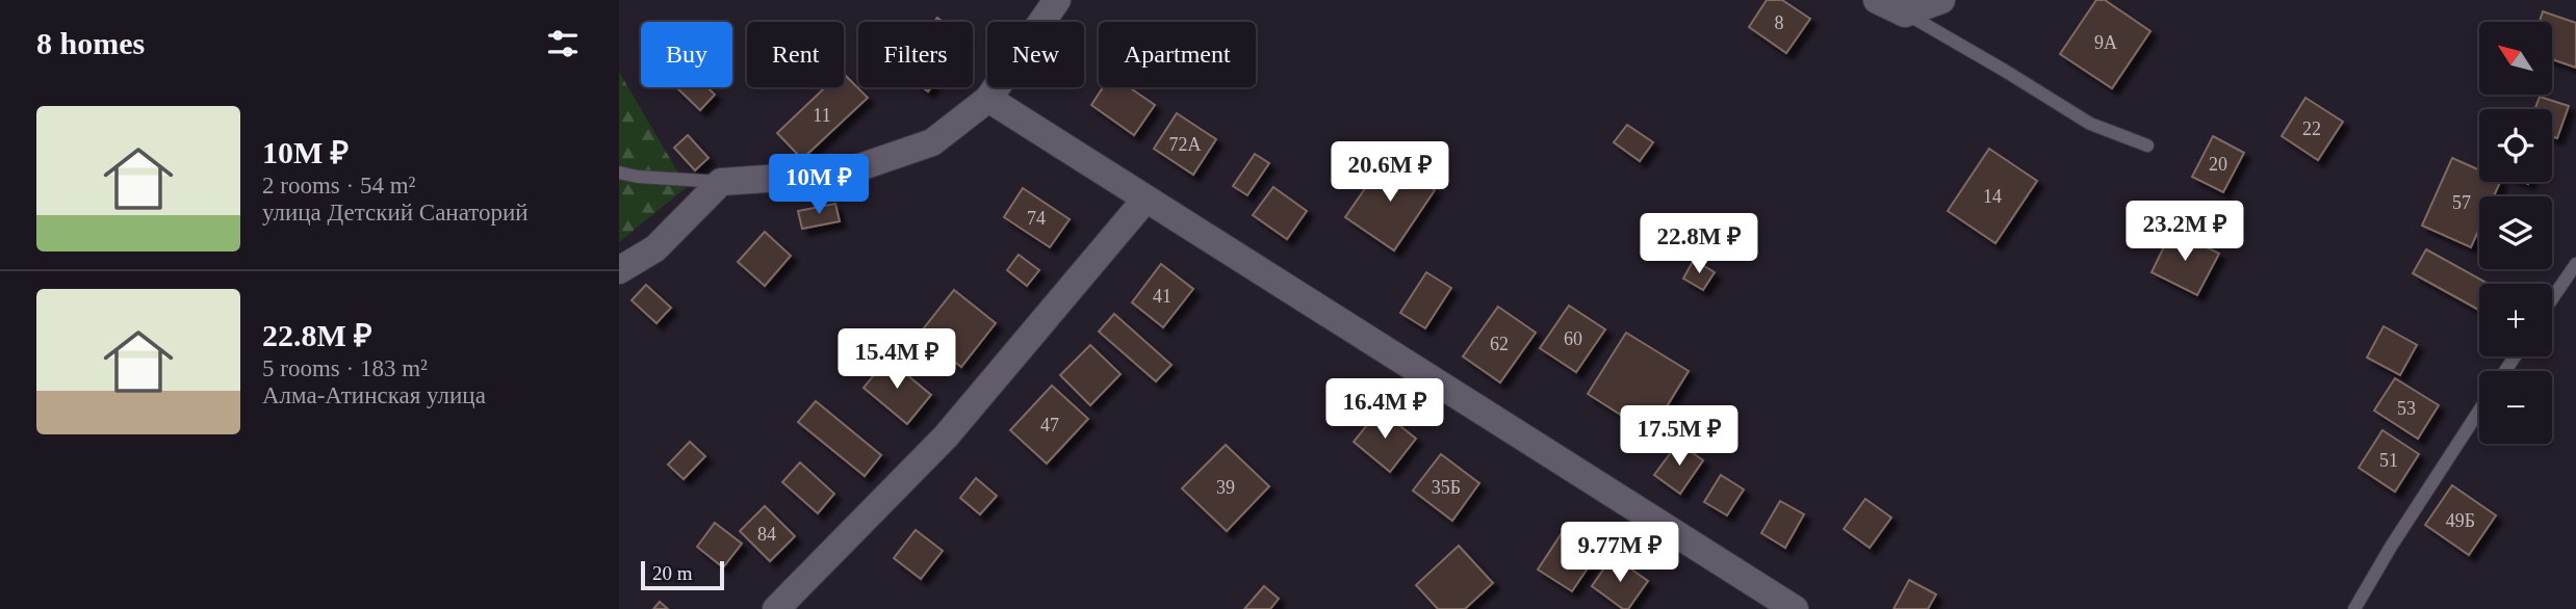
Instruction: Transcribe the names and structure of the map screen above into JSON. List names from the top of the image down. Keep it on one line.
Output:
{"house_numbers":["8","9А","11","22","72А","20","14","57","74","41","60","62","53","47","51","39","35Б","49Б","84"],"scale_bar":"20 m","north":"top left","page":{"heading":"8 homes","map_buttons":["+","−"],"chip":["Buy","Rent","Filters","New","Apartment"],"list":[{"name":"10M ₽","note":"2 rooms · 54 m² · улица Детский Санаторий"},{"name":"22.8M ₽","note":"5 rooms · 183 m² · Алма-Атинская улица"}],"price":["20.6M ₽","10M ₽","23.2M ₽","22.8M ₽","15.4M ₽","16.4M ₽","17.5M ₽","9.77M ₽"],"scale":"20 m"}}
